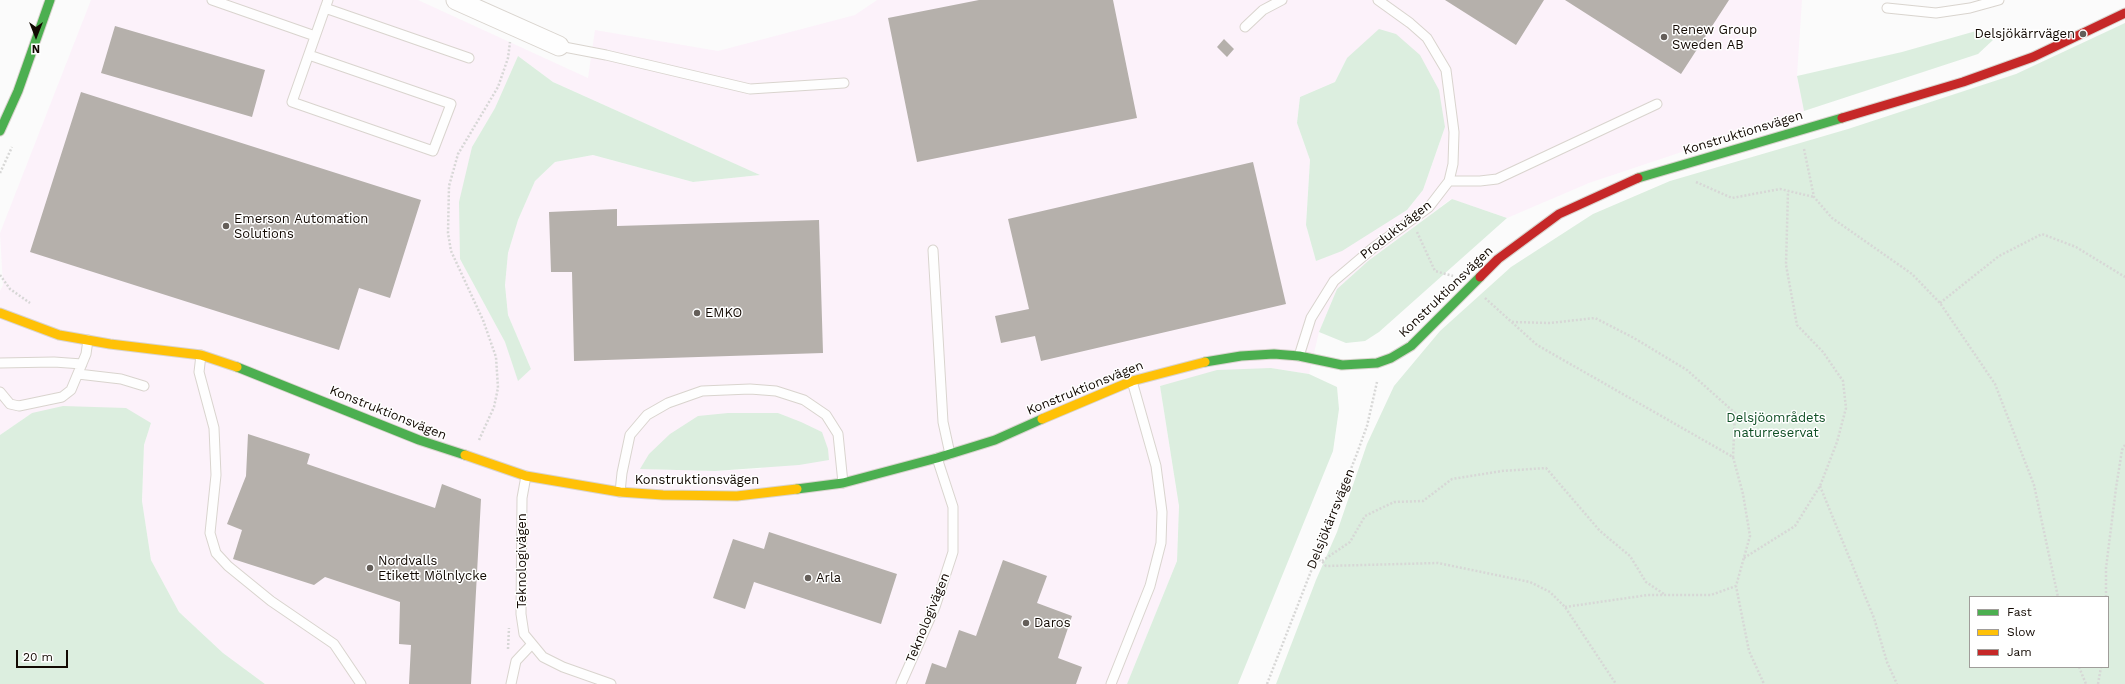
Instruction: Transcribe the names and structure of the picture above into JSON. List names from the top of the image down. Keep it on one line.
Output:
{"streets":{"street":["Konstruktionsvägen"],"lane":["Produktvägen","Teknologivägen"],"path":["Delsjökärrsvägen"]},"crossings":[["Konstruktionsvägen","Produktvägen"],["Konstruktionsvägen","Delsjökärrsvägen"],["Konstruktionsvägen","Teknologivägen"]],"parks":["Delsjöområdets naturreservat"],"places":["Delsjökärrvägen","Renew Group Sweden AB","Emerson Automation Solutions","EMKO","Nordvalls Etikett Mölnlycke","Arla","Daros"],"legend":["Fast","Slow","Jam"],"scale_bar":"20 m","north":"bottom"}
